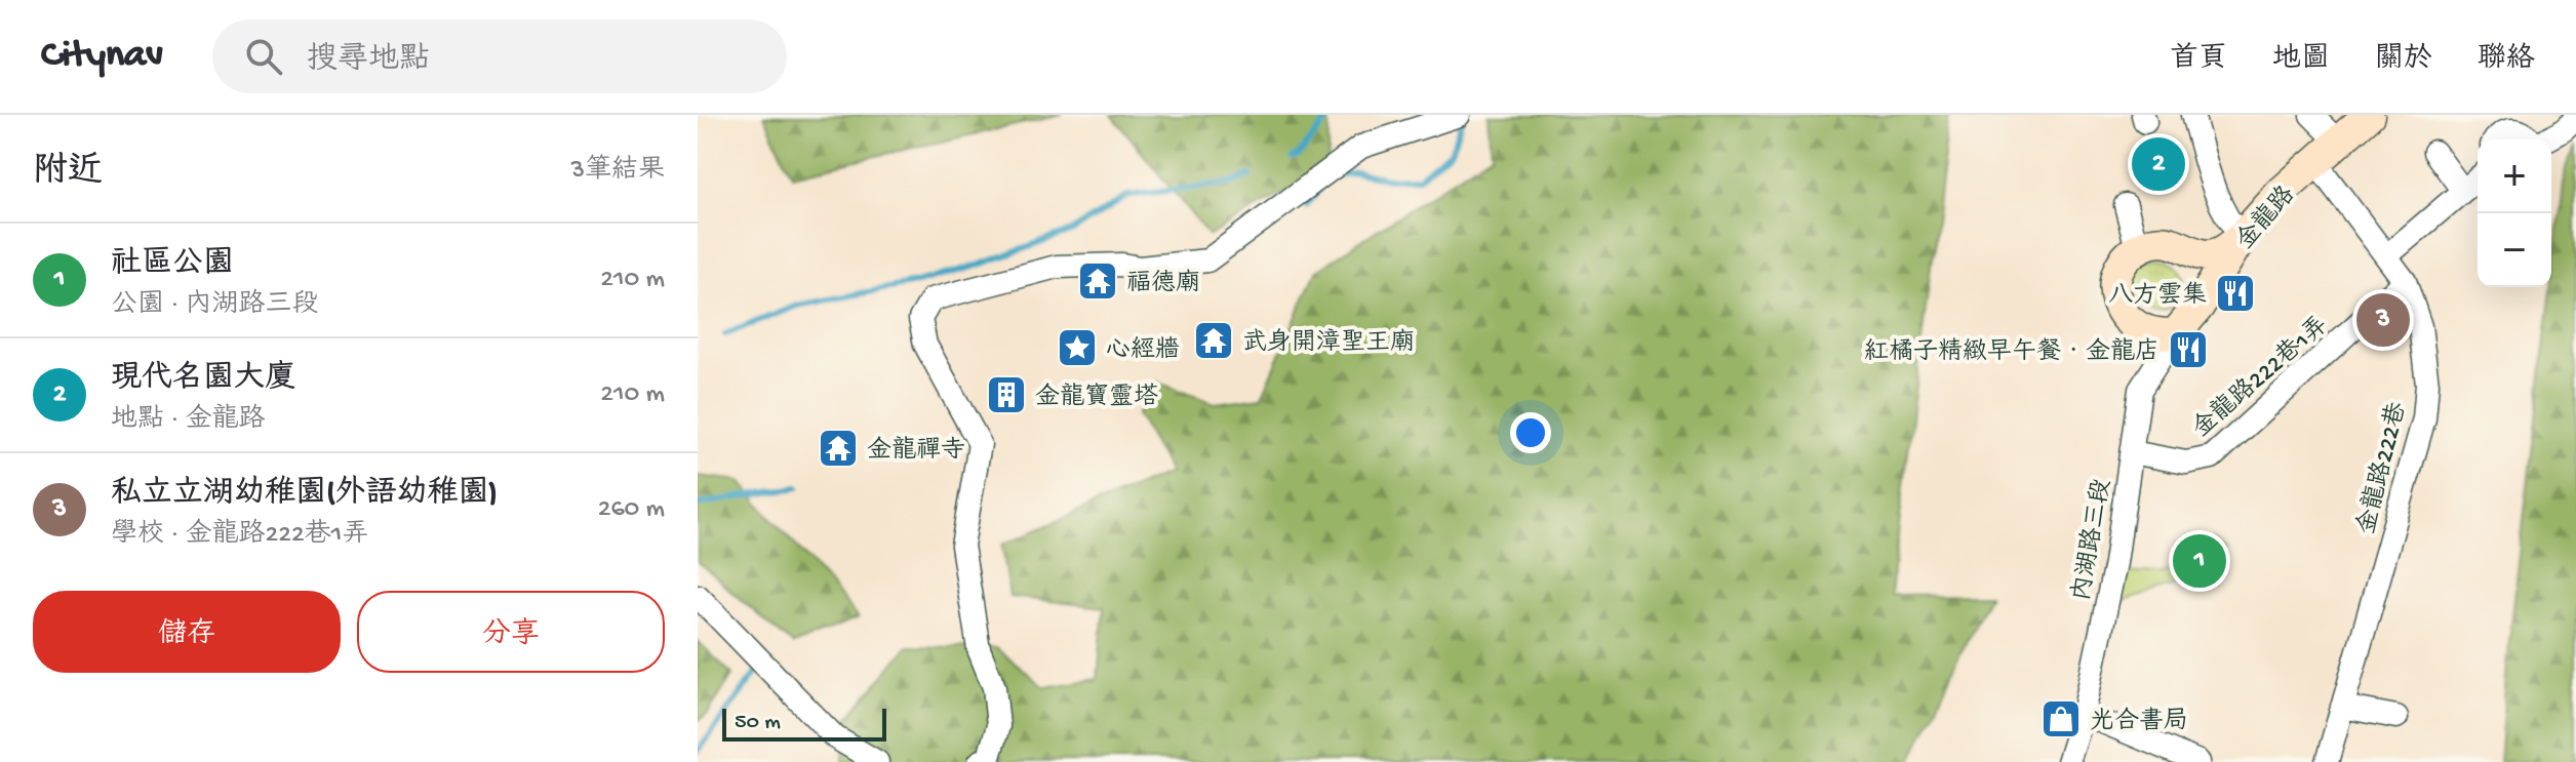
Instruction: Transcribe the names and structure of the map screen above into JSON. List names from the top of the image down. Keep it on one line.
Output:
{"streets":{"street":["金龍路","金龍路222巷1弄","金龍路222巷","內湖路三段"]},"crossings":[["金龍路","金龍路222巷"],["金龍路","內湖路三段"],["金龍路222巷1弄","金龍路222巷"],["金龍路222巷1弄","內湖路三段"]],"places":{"temple":["福德廟","武身開漳聖王廟","金龍禪寺"],"restaurant":["八方雲集","紅橘子精緻早午餐．金龍店"],"place":["心經牆"],"building":["金龍寶靈塔"],"shop":["光合書局"]},"scale_bar":"50 m","page":{"header":"Citynav","search":"搜尋地點","nav":["首頁","地圖","關於","聯絡"],"heading":["附近","3筆結果"],"pins":["2","3","1"],"map_buttons":["+","−"],"list":[{"mark":"1","name":"社區公園","note":"公園 · 內湖路三段","value":"210 m"},{"mark":"2","name":"現代名園大廈","note":"地點 · 金龍路","value":"210 m"},{"mark":"3","name":"私立立湖幼稚園(外語幼稚園)","note":"學校 · 金龍路222巷1弄","value":"260 m"}],"buttons":["儲存","分享"],"scale":"50 m"}}
